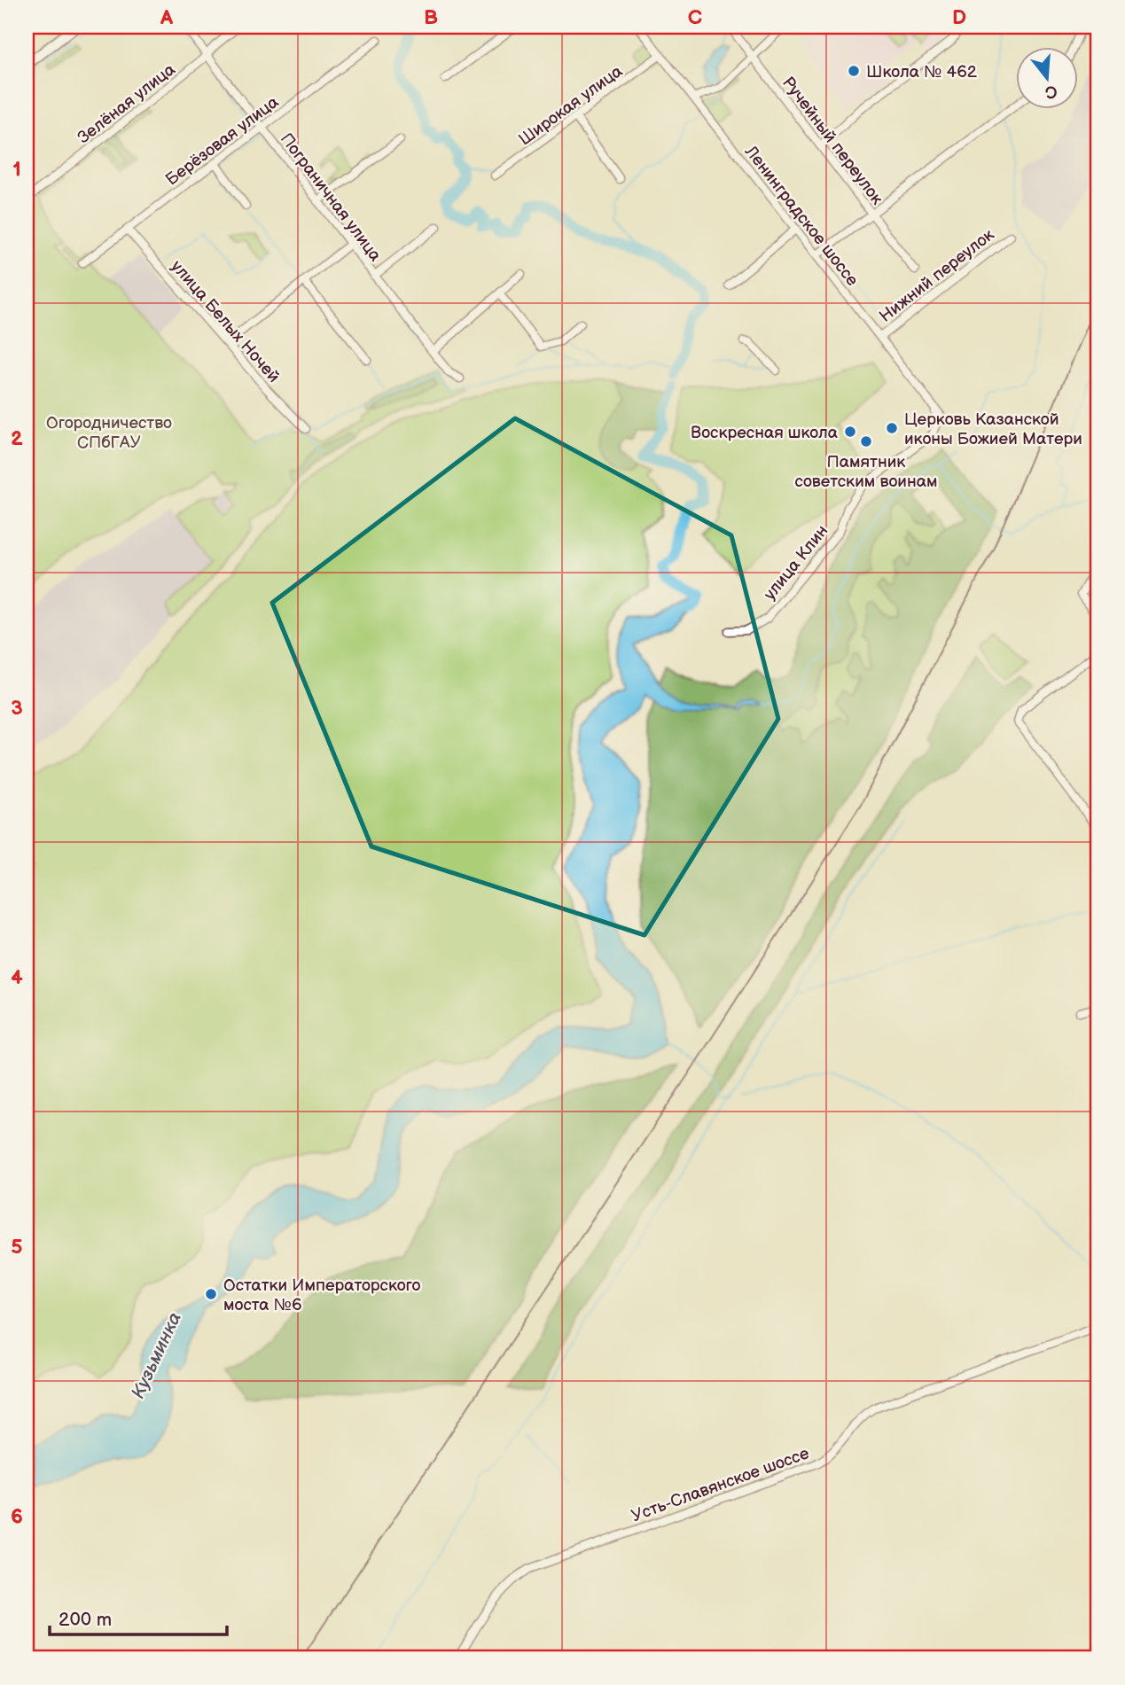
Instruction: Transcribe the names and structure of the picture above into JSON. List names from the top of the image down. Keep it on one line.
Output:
{"streets":{"street":["Зелёная улица","Широкая улица","Берёзовая улица","Ручейный переулок","Пограничная улица","Ленинградское шоссе","Нижний переулок","улица Белых Ночей","улица Клин","Усть-Славянское шоссе"]},"crossings":[["Зелёная улица","Пограничная улица"],["Широкая улица","Ленинградское шоссе"],["Берёзовая улица","Пограничная улица"],["Берёзовая улица","улица Белых Ночей"],["Ленинградское шоссе","Нижний переулок"],["Ленинградское шоссе","улица Клин"]],"water":["Кузьминка"],"parks":["Огородничество СПбГАУ"],"places":["Школа № 462","Церковь Казанской иконы Божией Матери","Воскресная школа","Памятник советским воинам","Остатки Императорского моста №6"],"scale_bar":"200 m","north":"bottom","grid":{"columns":["A","B","C","D"],"rows":["1","2","3","4","5","6"]}}
